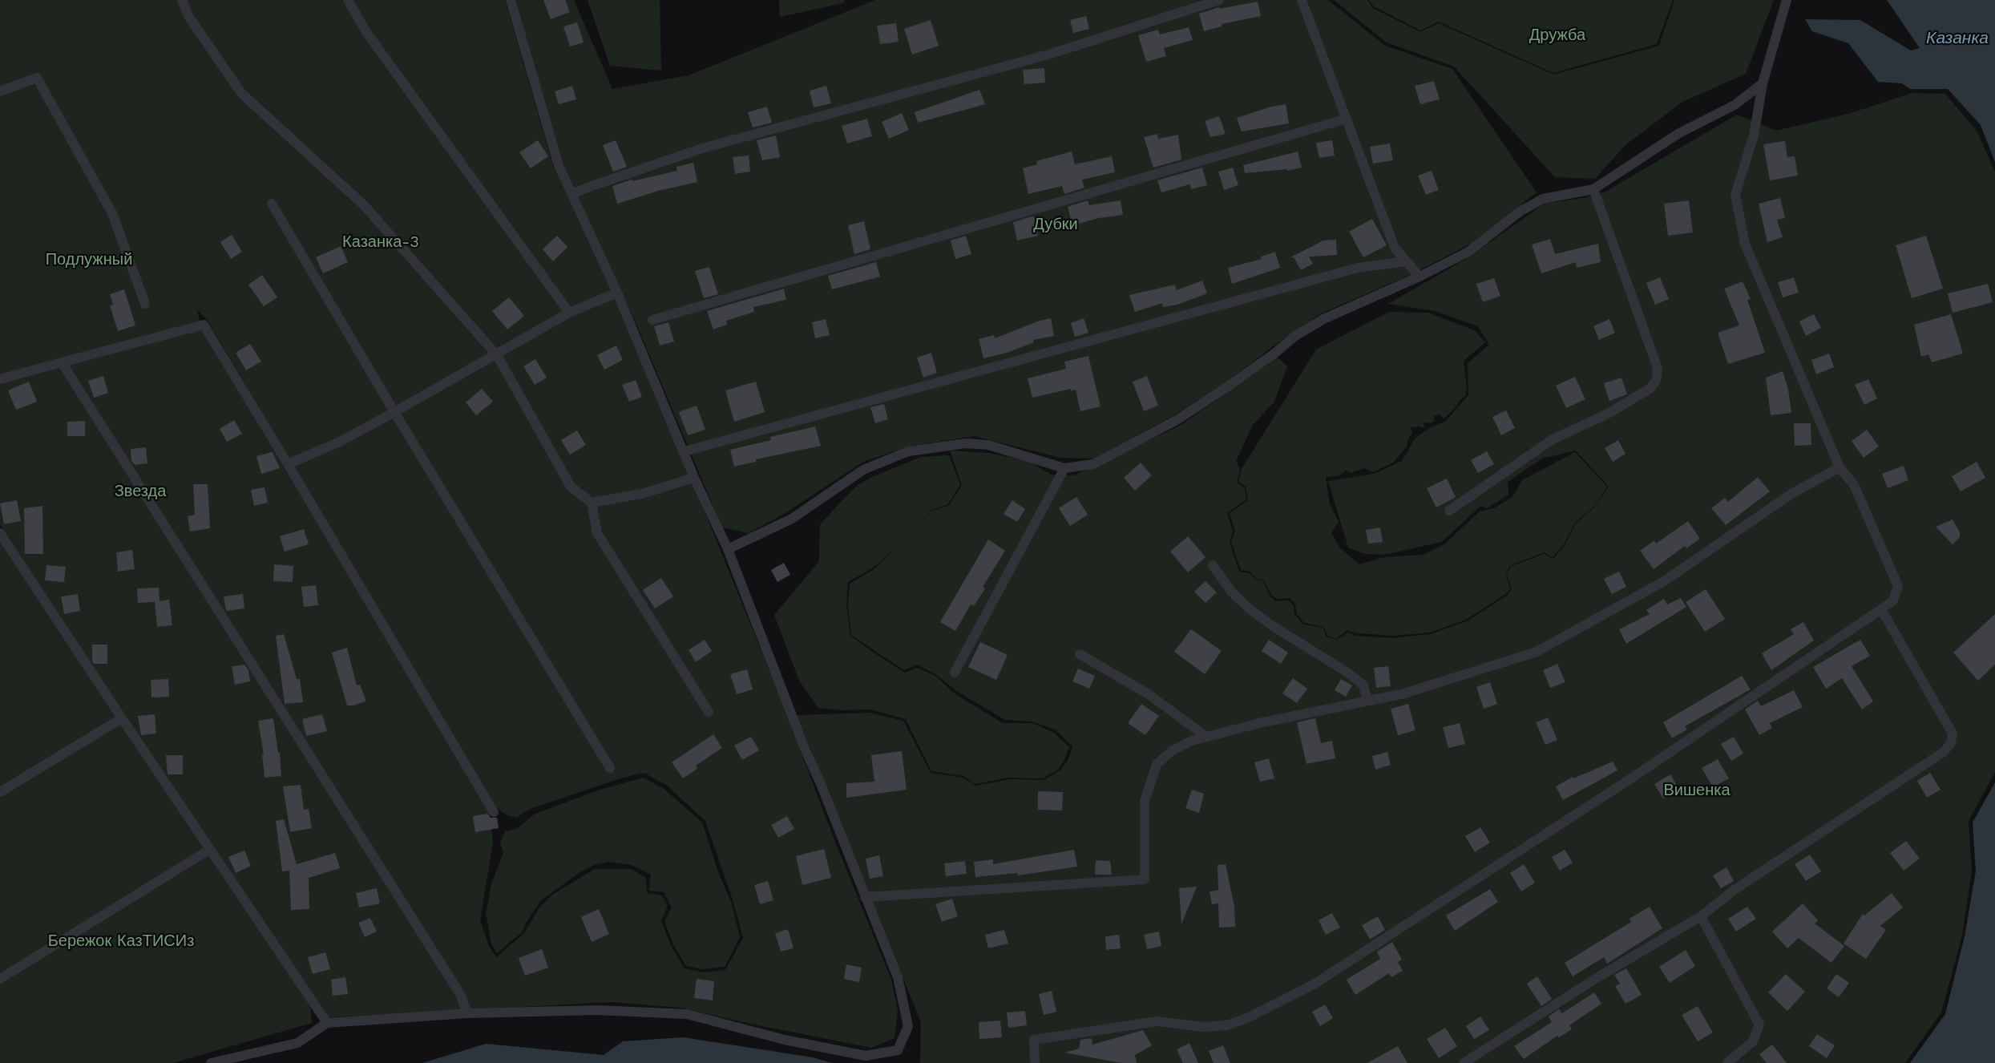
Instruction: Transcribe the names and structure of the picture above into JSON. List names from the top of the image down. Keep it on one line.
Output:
{"water":["Казанка"],"parks":["Дружба","Дубки","Казанка-3","Подлужный","Звезда","Вишенка","Бережок КазТИСИз"]}
